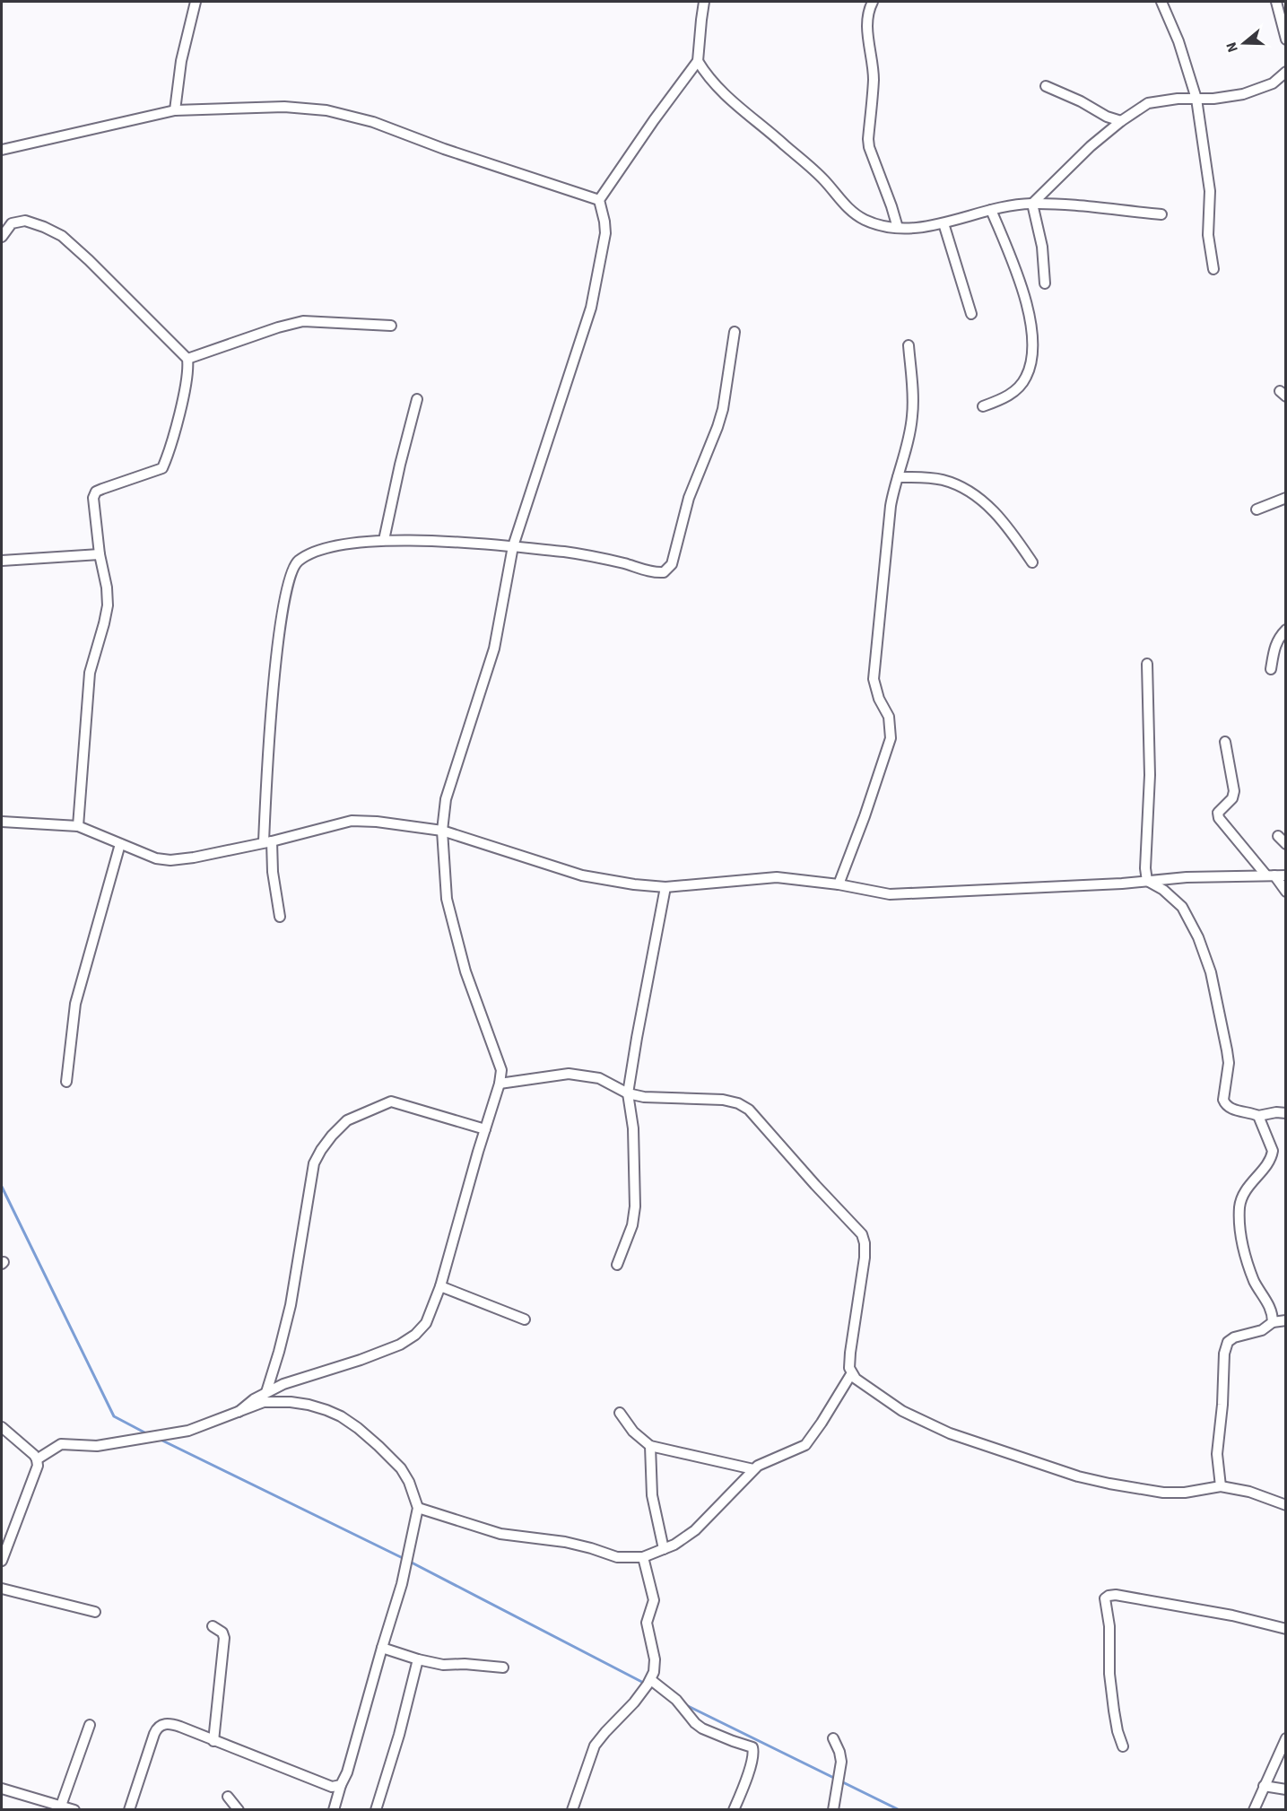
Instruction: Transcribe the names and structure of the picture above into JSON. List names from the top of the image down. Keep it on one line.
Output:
{"north":"left"}
